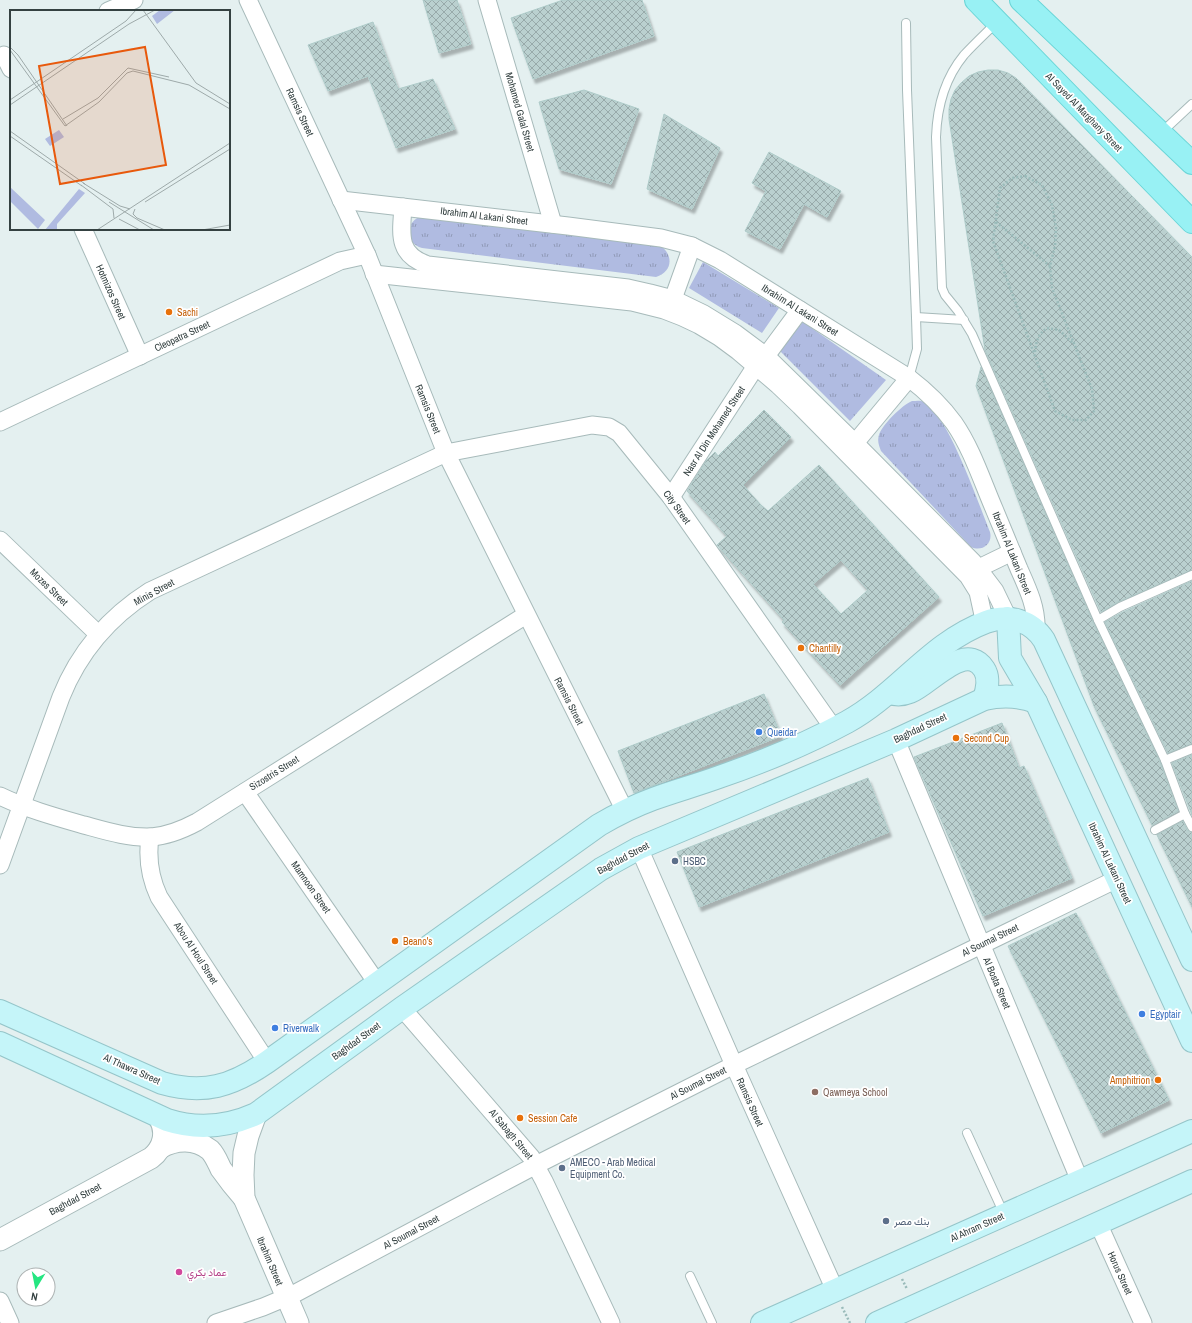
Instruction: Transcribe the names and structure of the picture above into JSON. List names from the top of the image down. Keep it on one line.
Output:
{"streets":{"main road":["Al Sayed Al Marghany Street","Ibrahim Al Lakani Street","Baghdad Street","Al Thawra Street","Al Ahram Street"],"street":["Ramsis Street","Mohamed Galal Street","Hotmizos Street","Cleopatra Street","Nasr Al Din Mohamed Street","City Street","Mozes Street","Minis Street","Sizostris Street","Mamnoon Street","Al Soumal Street","Abou Al Houl Street","Al Bosta Street","Al Sabagh Street","Ibrahim Street","Horus Street"]},"crossings":[["Ramsis Street","Ibrahim Al Lakani Street"],["Ramsis Street","Cleopatra Street"],["Ramsis Street","City Street"],["Ramsis Street","Minis Street"],["Ramsis Street","Baghdad Street"],["Ramsis Street","Sizostris Street"],["Ramsis Street","Al Soumal Street"],["Ramsis Street","Al Ahram Street"],["Mohamed Galal Street","Ibrahim Al Lakani Street"],["Ibrahim Al Lakani Street","Nasr Al Din Mohamed Street"],["Ibrahim Al Lakani Street","Baghdad Street"],["Ibrahim Al Lakani Street","Al Soumal Street"],["Hotmizos Street","Cleopatra Street"],["Nasr Al Din Mohamed Street","City Street"],["City Street","Minis Street"],["Mozes Street","Minis Street"],["Minis Street","Sizostris Street"],["Baghdad Street","Al Bosta Street"],["Baghdad Street","Al Sabagh Street"],["Baghdad Street","Ibrahim Street"],["Sizostris Street","Mamnoon Street"],["Sizostris Street","Abou Al Houl Street"],["Al Soumal Street","Al Bosta Street"],["Al Soumal Street","Al Sabagh Street"],["Al Soumal Street","Ibrahim Street"],["Abou Al Houl Street","Al Thawra Street"],["Al Bosta Street","Al Ahram Street"]],"places":["Sachi","Chantilly","Queidar","Second Cup","HSBC","Beano's","Egyptair","Riverwalk","Amphitrion","Qawmeya School","Session Cafe","AMECO - Arab Medical Equipment Co.","بنك مصر","عماد بكري"],"north":"bottom"}
